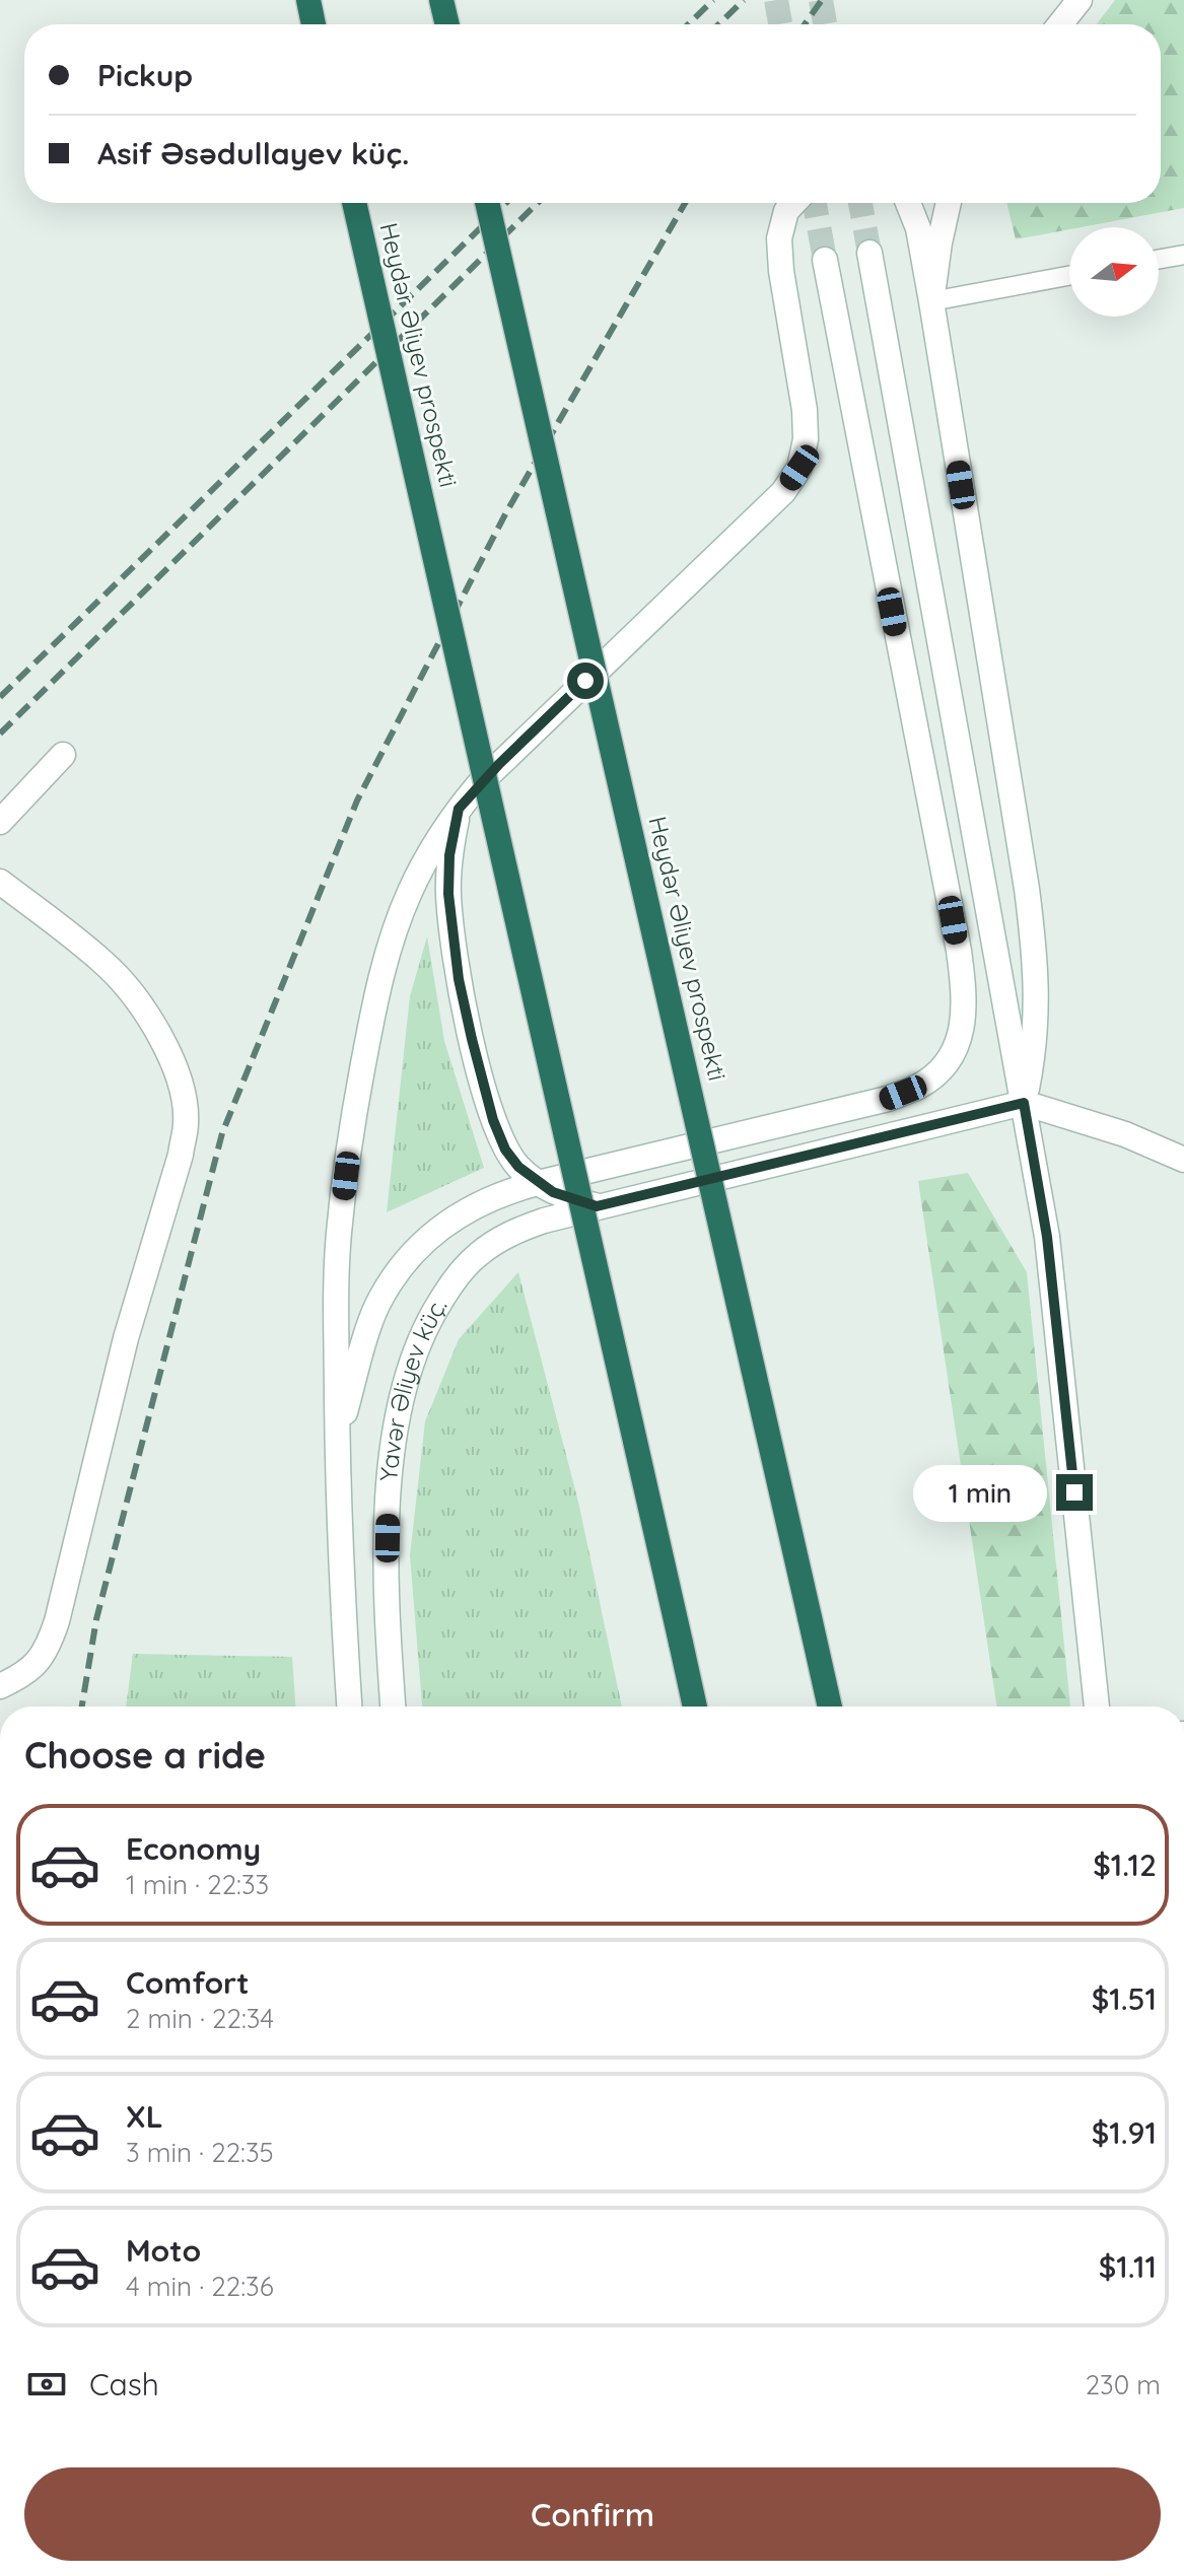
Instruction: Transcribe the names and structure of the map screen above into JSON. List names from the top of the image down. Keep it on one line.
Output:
{"streets":{"highway":["Heydər Əliyev prospekti"],"main road":["Yavər Əliyev küç."]},"north":"right","page":{"banner":["Pickup","Asif Əsədullayev küç."],"bubble":"1 min","heading":"Choose a ride","list":[{"name":"Economy","note":"1 min · 22:33","value":"$1.12"},{"name":"Comfort","note":"2 min · 22:34","value":"$1.51"},{"name":"XL","note":"3 min · 22:35","value":"$1.91"},{"name":"Moto","note":"4 min · 22:36","value":"$1.11"}],"pay":["Cash","230 m"],"buttons":"Confirm"}}
